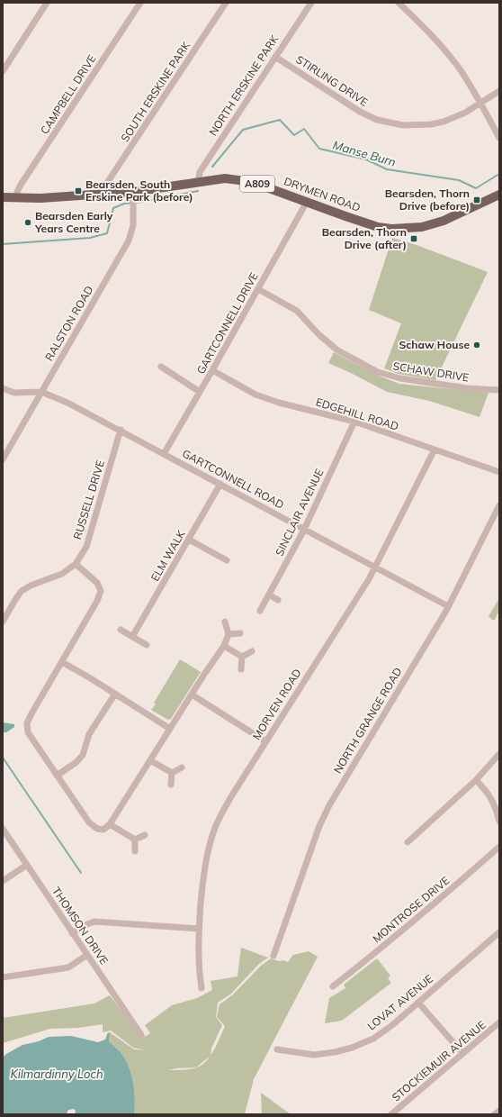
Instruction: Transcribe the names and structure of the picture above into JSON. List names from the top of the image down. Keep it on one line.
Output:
{"streets":{"main road":["A809","DRYMEN ROAD"],"street":["STIRLING DRIVE","NORTH ERSKINE PARK","SOUTH ERSKINE PARK","CAMPBELL DRIVE","RALSTON ROAD","GARTCONNELL DRIVE","SCHAW DRIVE","EDGEHILL ROAD","GARTCONNELL ROAD","RUSSELL DRIVE","SINCLAIR AVENUE","ELM WALK","MORVEN ROAD","NORTH GRANGE ROAD","MONTROSE DRIVE","THOMSON DRIVE","LOVAT AVENUE","STOCKIEMUIR AVENUE"]},"crossings":[["STIRLING DRIVE","NORTH ERSKINE PARK"],["NORTH ERSKINE PARK","DRYMEN ROAD"],["SOUTH ERSKINE PARK","DRYMEN ROAD"],["CAMPBELL DRIVE","DRYMEN ROAD"],["DRYMEN ROAD","RALSTON ROAD"],["DRYMEN ROAD","GARTCONNELL DRIVE"],["RALSTON ROAD","GARTCONNELL ROAD"],["GARTCONNELL DRIVE","SCHAW DRIVE"],["GARTCONNELL DRIVE","EDGEHILL ROAD"],["GARTCONNELL DRIVE","GARTCONNELL ROAD"],["EDGEHILL ROAD","SINCLAIR AVENUE"],["EDGEHILL ROAD","MORVEN ROAD"],["GARTCONNELL ROAD","RUSSELL DRIVE"],["GARTCONNELL ROAD","SINCLAIR AVENUE"],["GARTCONNELL ROAD","ELM WALK"],["GARTCONNELL ROAD","MORVEN ROAD"],["GARTCONNELL ROAD","NORTH GRANGE ROAD"]],"water":["Manse Burn","Kilmardinny Loch"],"places":{"transit":["Bearsden, South Erskine Park (before)","Bearsden, Thorn Drive (before)","Bearsden, Thorn Drive (after)"],"other":["Bearsden Early Years Centre","Schaw House"]}}
